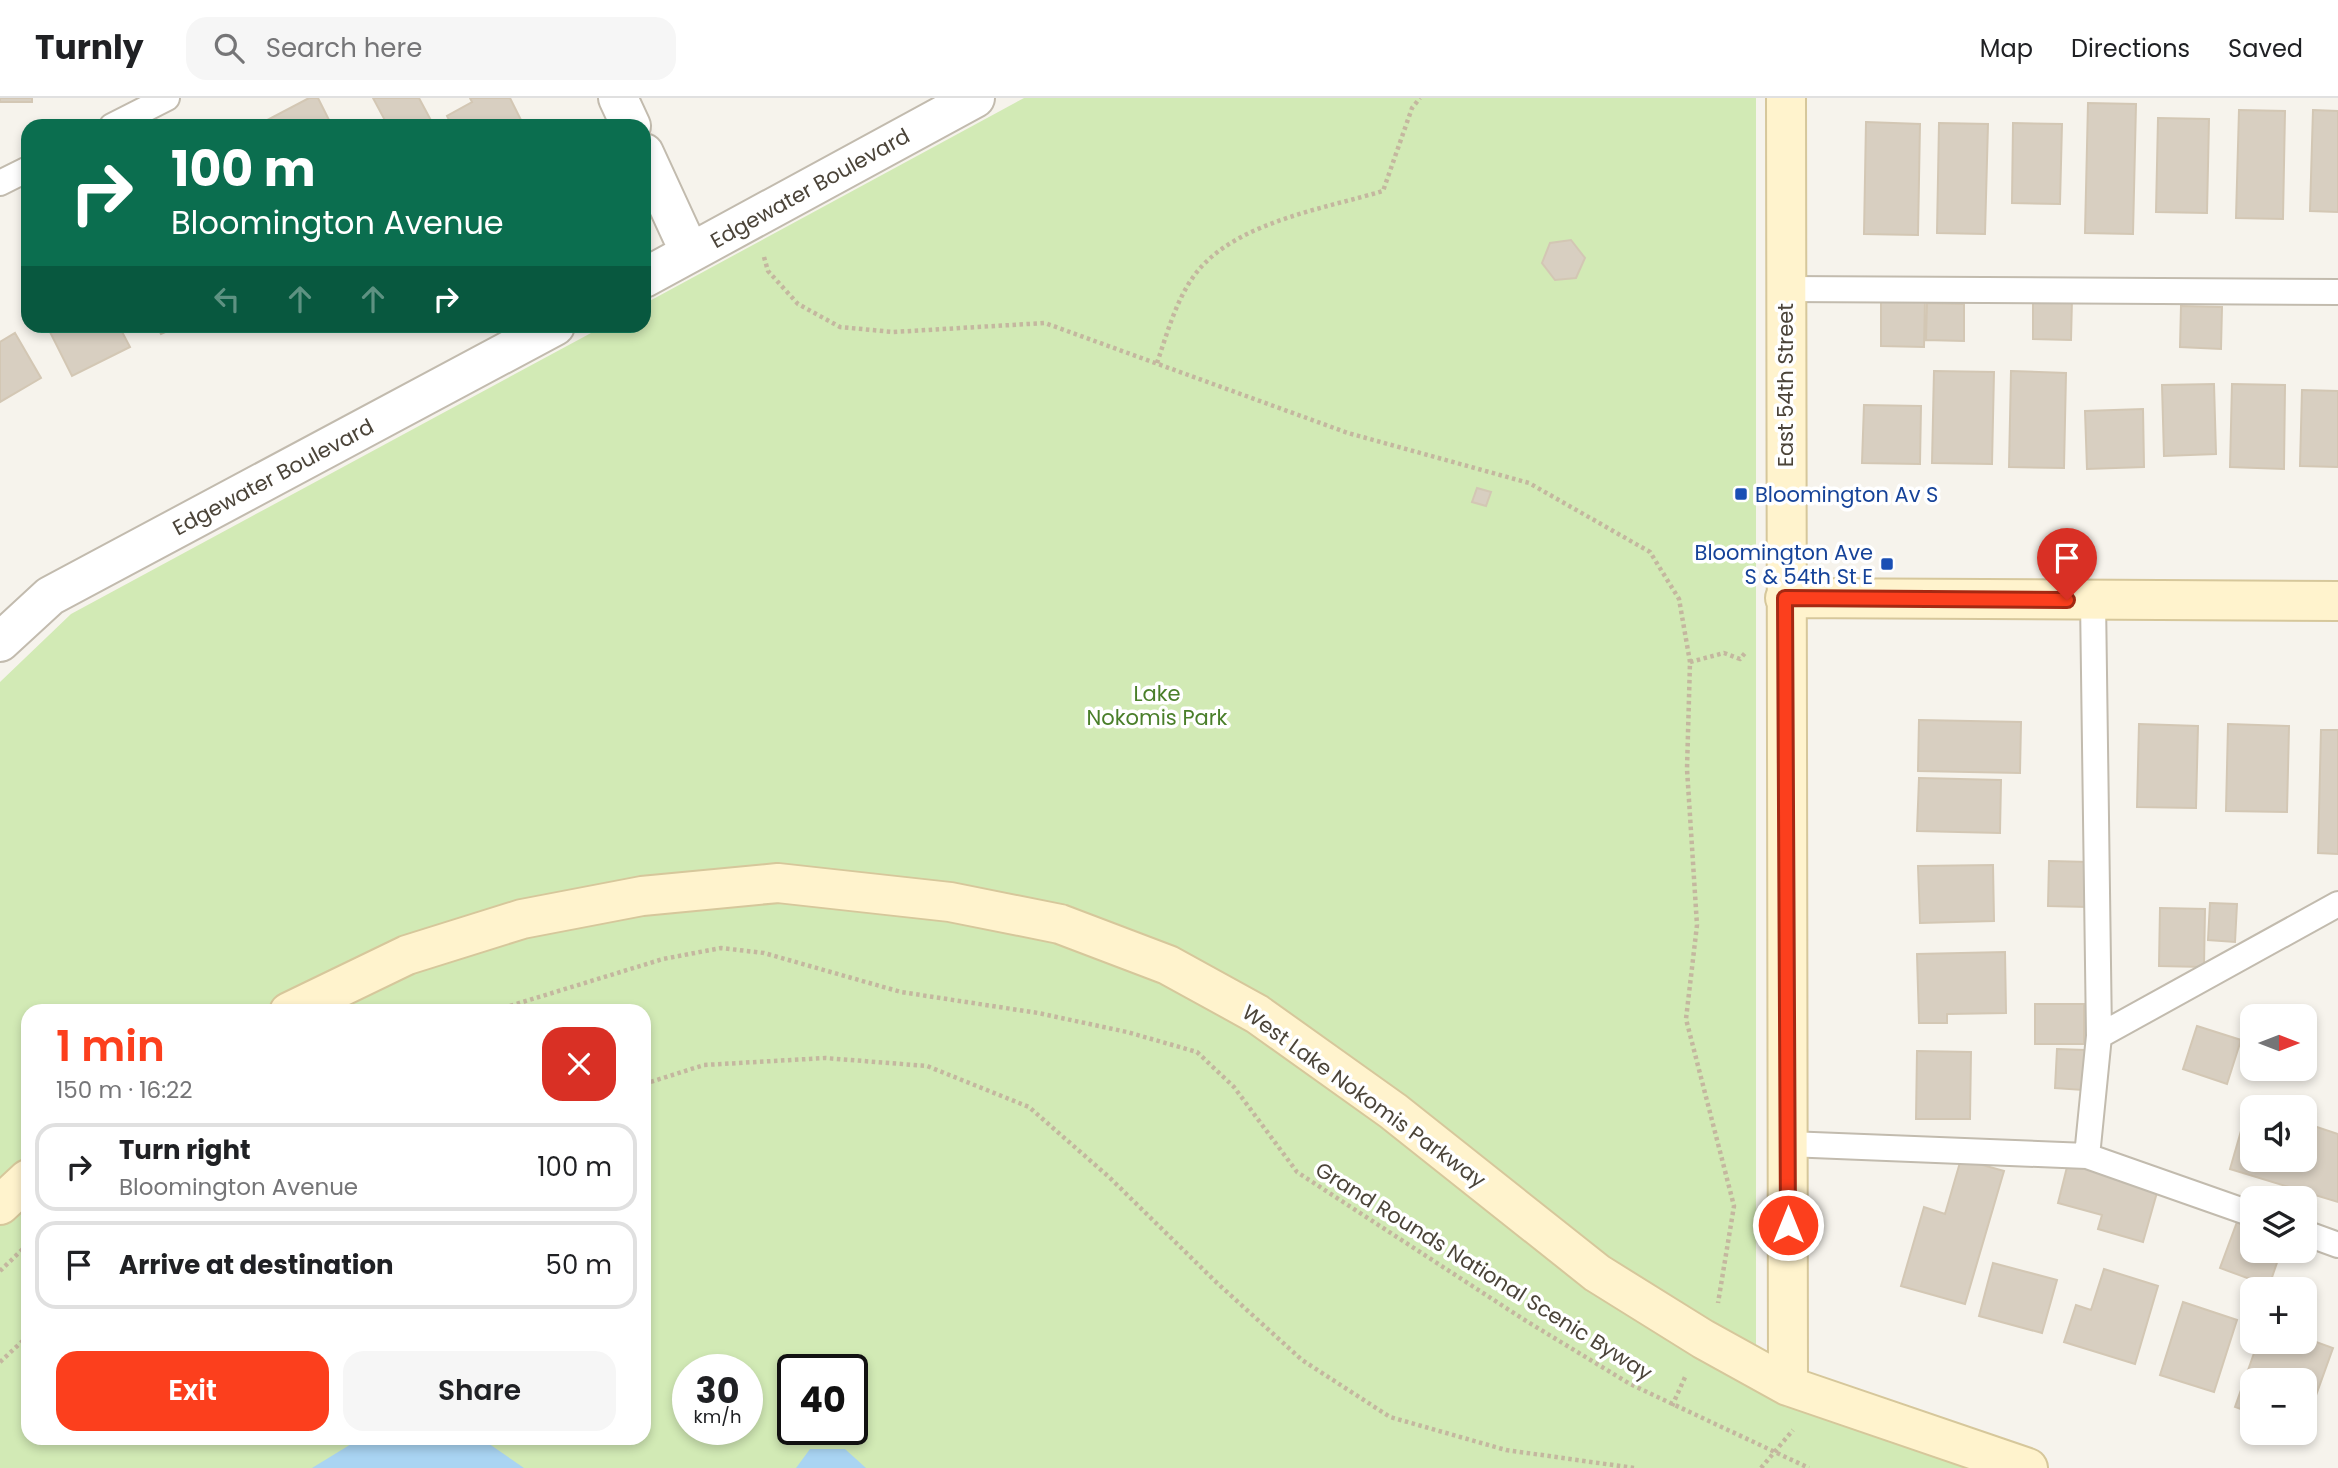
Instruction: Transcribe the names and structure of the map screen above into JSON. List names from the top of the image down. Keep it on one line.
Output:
{"streets":{"street":["Edgewater Boulevard","East 54th Street","West Lake Nokomis Parkway"],"path":["Grand Rounds National Scenic Byway"]},"crossings":[["East 54th Street","West Lake Nokomis Parkway"]],"parks":["Lake Nokomis Park"],"places":{"transit":["Bloomington Av S","Bloomington Ave S & 54th St E"]},"north":"right","page":{"header":"Turnly","search":"Search here","nav":["Map","Directions","Saved"],"turn":["100 m","Bloomington Avenue"],"map_buttons":["+","−"],"heading":["1 min","150 m · 16:22"],"list":[{"name":"Turn right","note":"Bloomington Avenue","value":"100 m"},{"name":"Arrive at destination","value":"50 m"}],"buttons":["Exit","Share"],"speed":"30 km/h","limit":"40"}}
